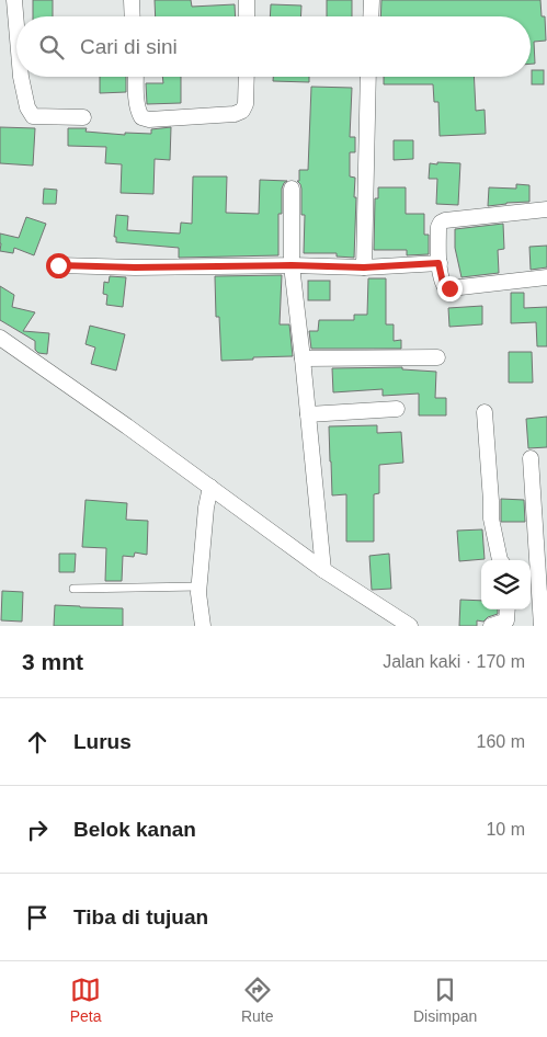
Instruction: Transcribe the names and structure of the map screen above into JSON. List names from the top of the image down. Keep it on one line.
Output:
{"page":{"search":"Cari di sini","heading":["3 mnt","Jalan kaki · 170 m"],"list":[["Lurus","160 m"],["Belok kanan","10 m"],"Tiba di tujuan"],"nav":["Peta","Rute","Disimpan"]}}
